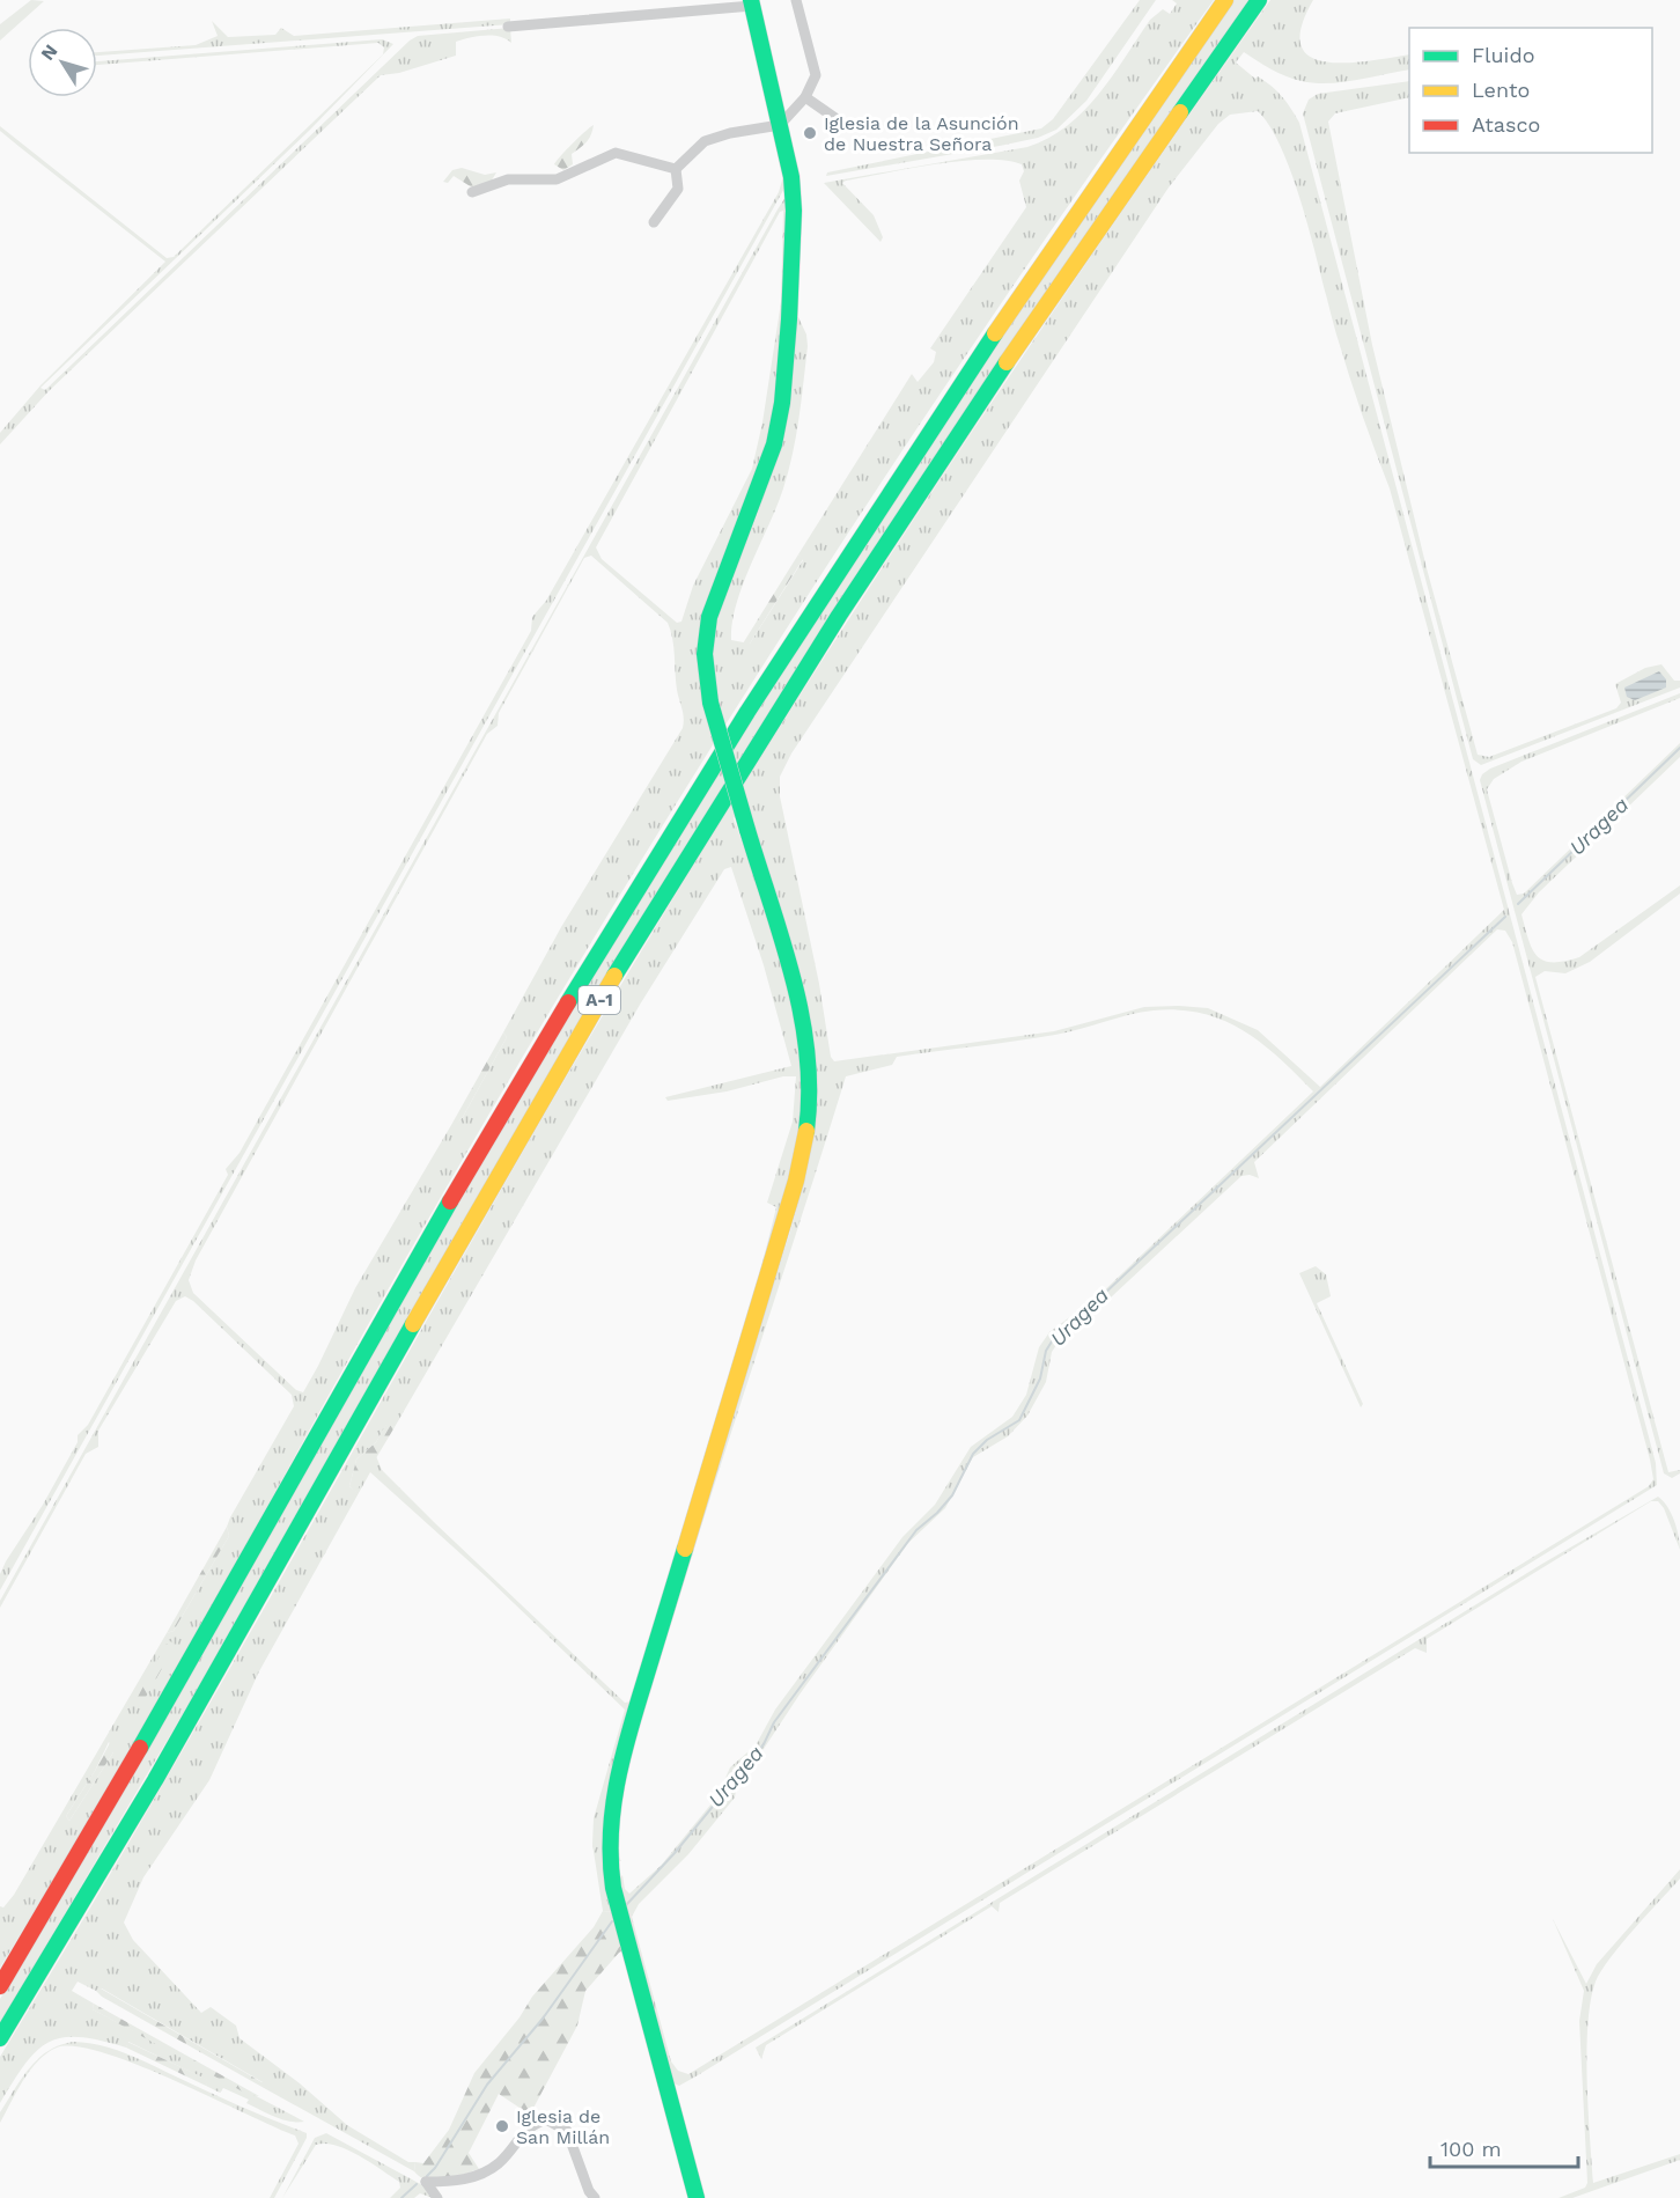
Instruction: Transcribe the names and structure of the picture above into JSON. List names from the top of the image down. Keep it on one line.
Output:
{"streets":{"main road":["A-1"]},"water":["Uragea"],"places":["Iglesia de la Asunción de Nuestra Señora","Iglesia de San Millán"],"legend":["Fluido","Lento","Atasco"],"scale_bar":"100 m","north":"top left"}
